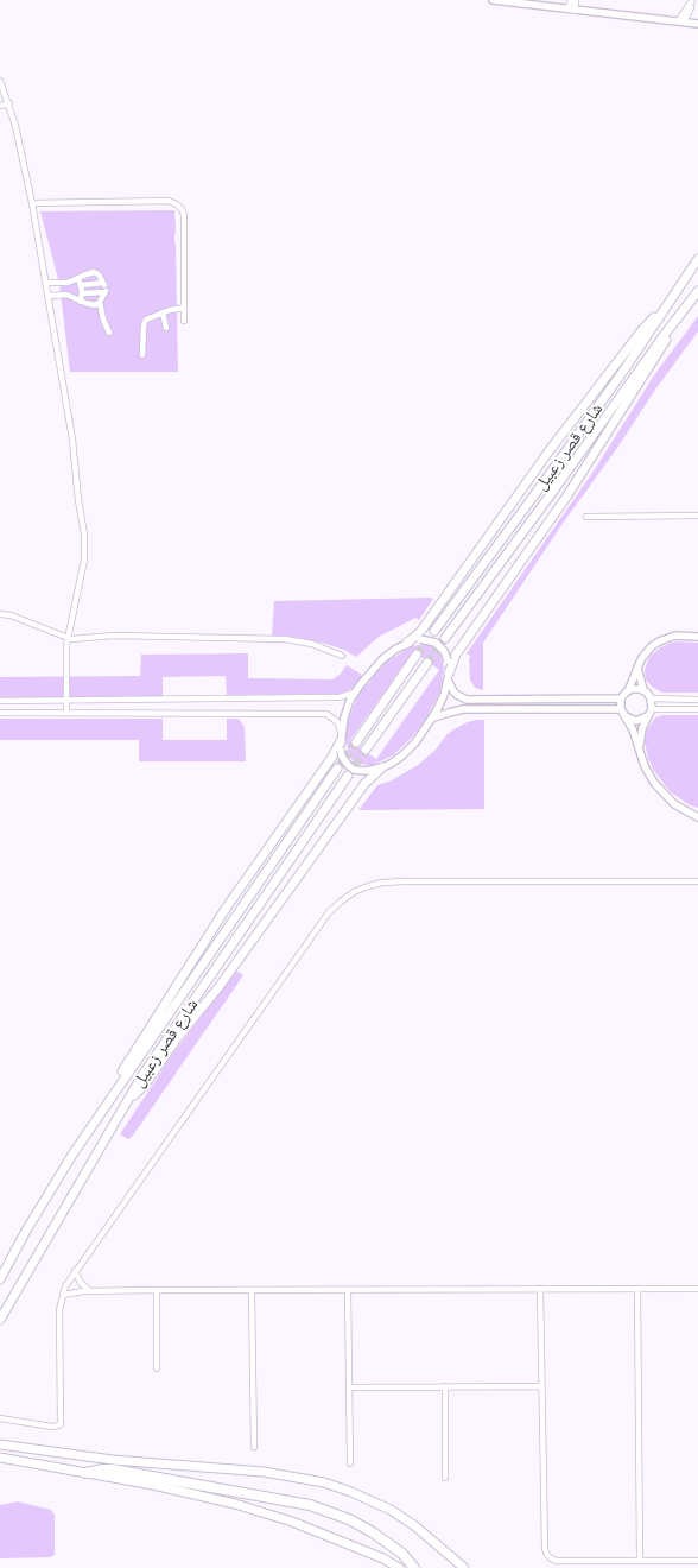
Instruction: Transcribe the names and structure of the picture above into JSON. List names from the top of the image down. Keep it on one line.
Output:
{"streets":{"main road":["شارع قصر زعبيل"]}}
